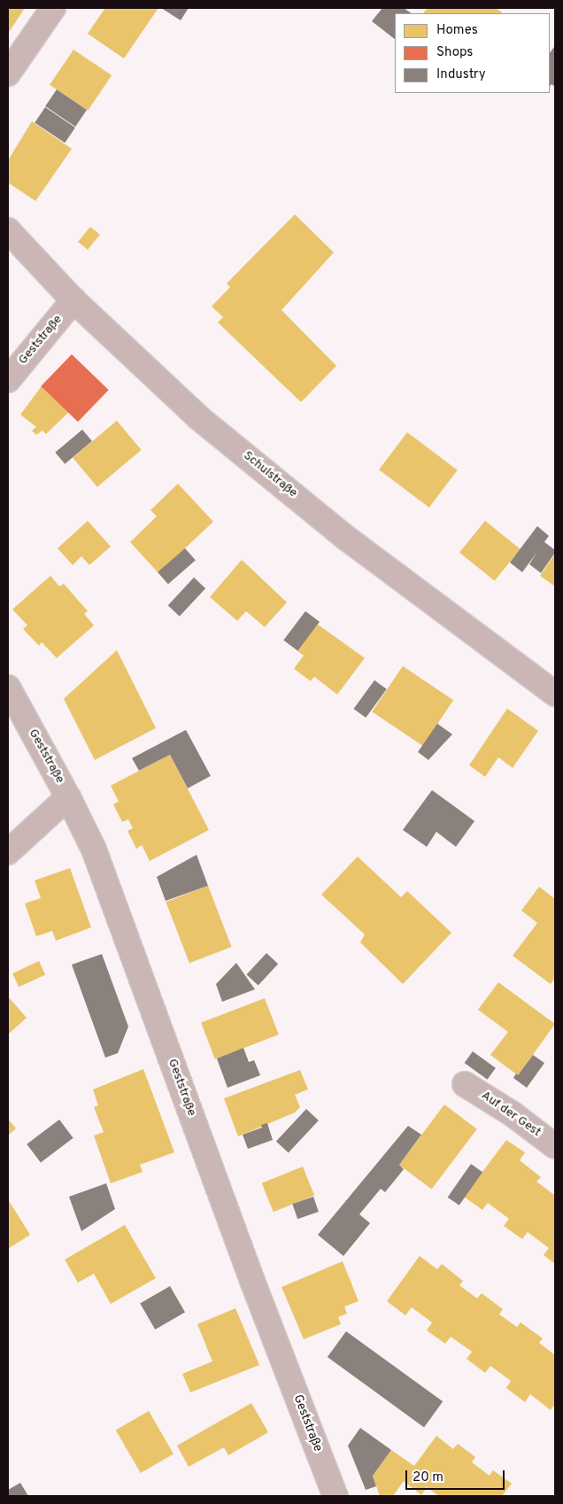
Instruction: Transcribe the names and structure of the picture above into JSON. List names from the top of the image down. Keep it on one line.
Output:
{"streets":{"street":["Geststraße","Schulstraße","Auf der Gest"]},"crossings":[["Geststraße","Schulstraße"]],"legend":["Homes","Shops","Industry"],"scale_bar":"20 m"}
